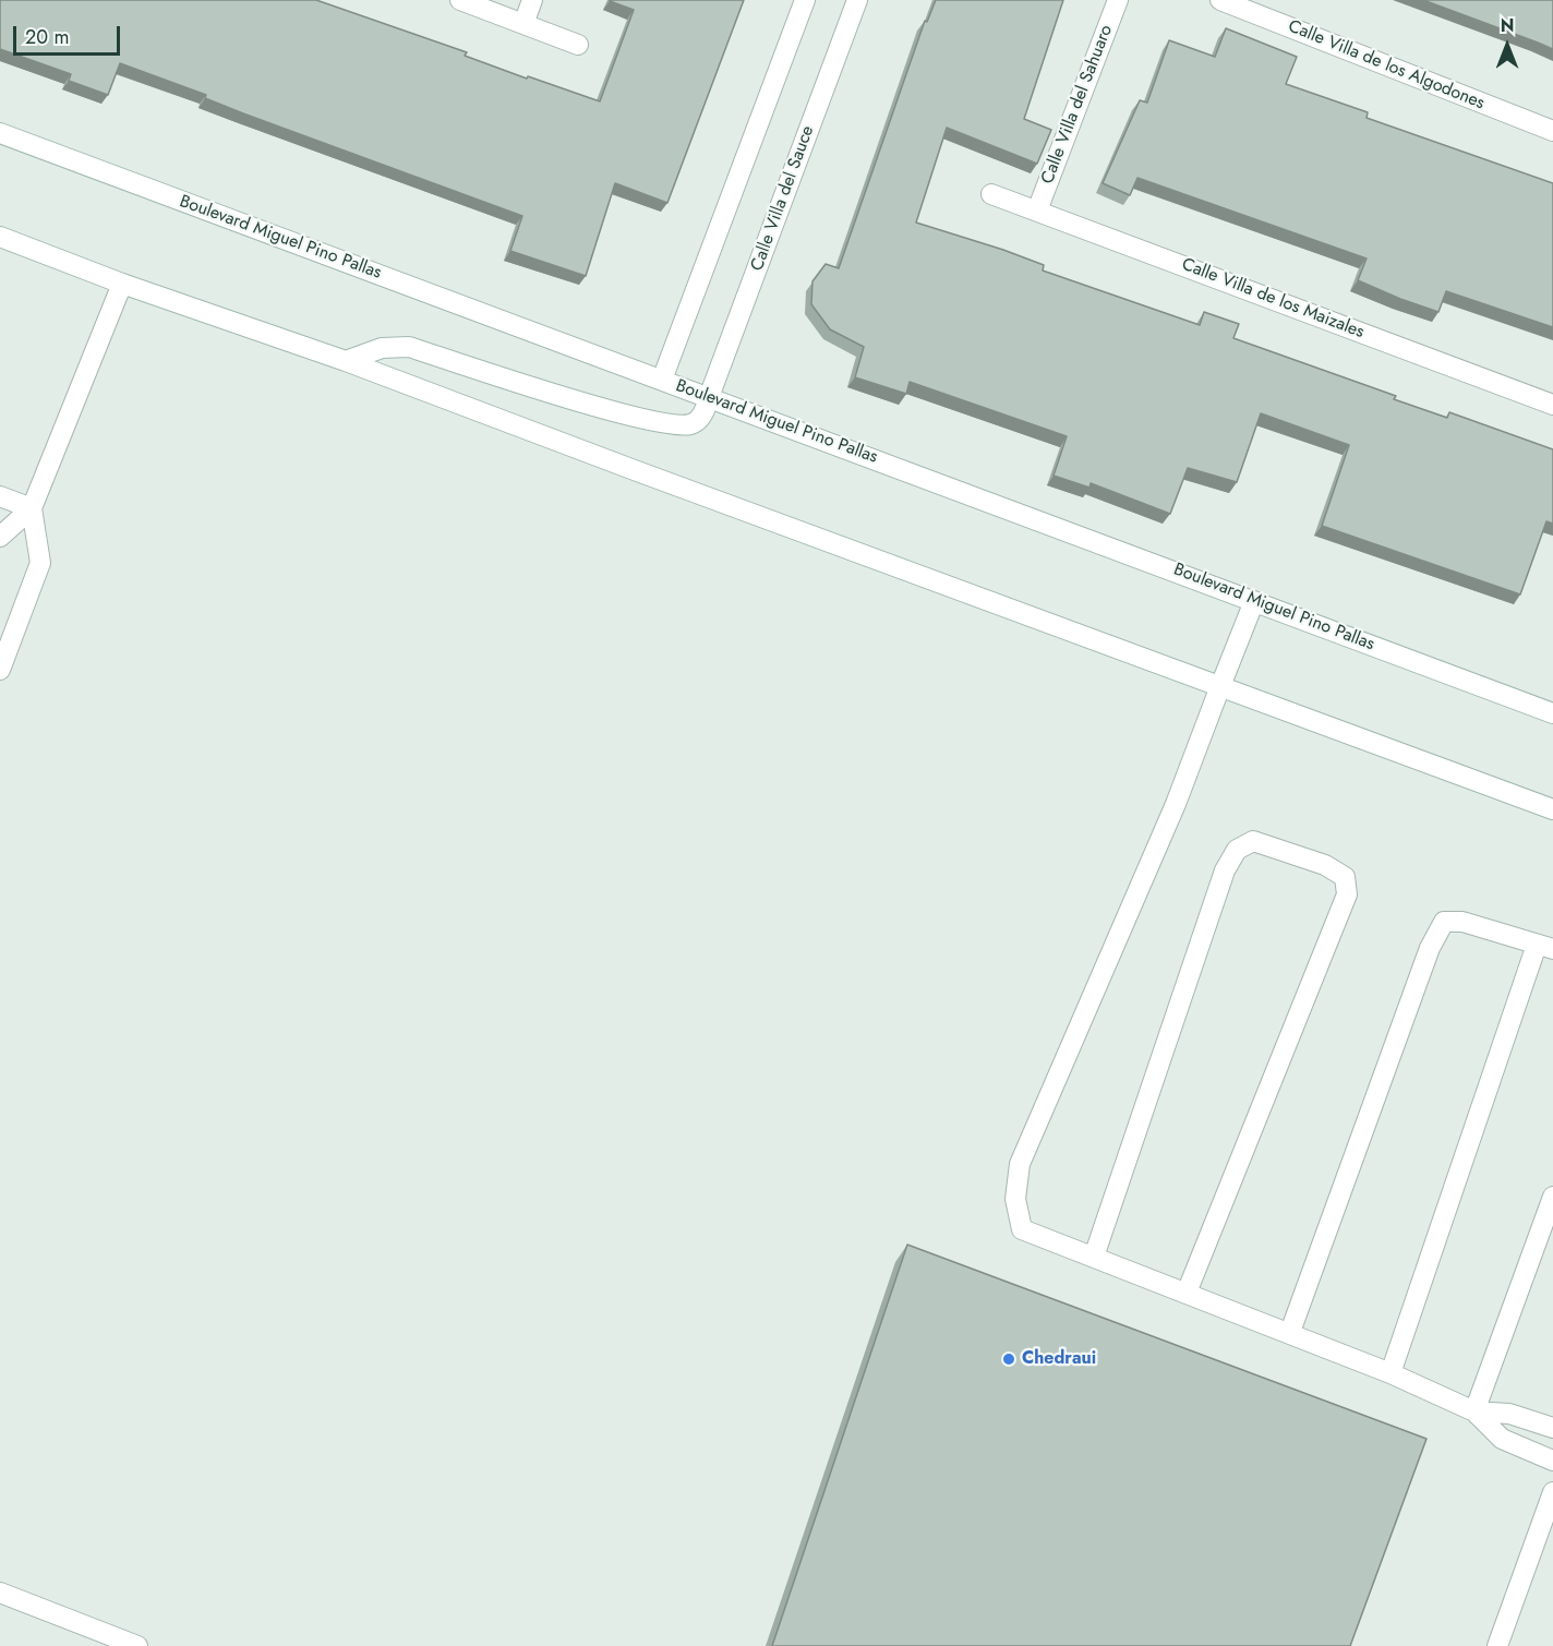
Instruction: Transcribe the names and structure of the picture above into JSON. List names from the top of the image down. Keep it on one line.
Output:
{"streets":{"main road":["Calle Villa de los Algodones","Calle Villa del Sahuaro","Calle Villa del Sauce","Boulevard Miguel Pino Pallas","Calle Villa de los Maizales"]},"crossings":[["Calle Villa del Sahuaro","Calle Villa de los Maizales"],["Calle Villa del Sauce","Boulevard Miguel Pino Pallas"]],"places":["Chedraui"],"scale_bar":"20 m","north":"top"}
